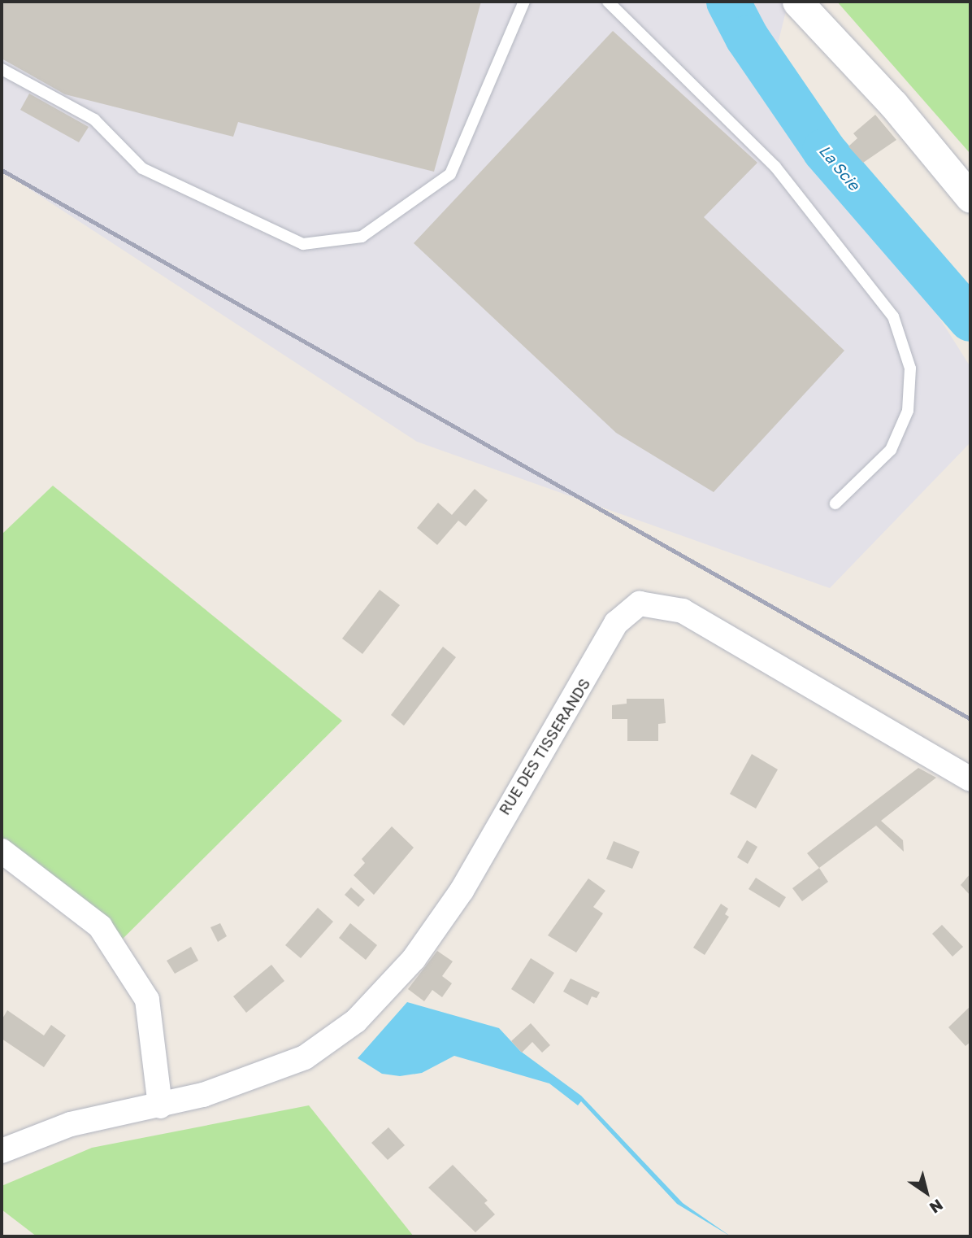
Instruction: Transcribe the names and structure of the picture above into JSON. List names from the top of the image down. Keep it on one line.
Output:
{"streets":{"street":["RUE DES TISSERANDS"]},"water":["La Scie"],"north":"bottom right"}
